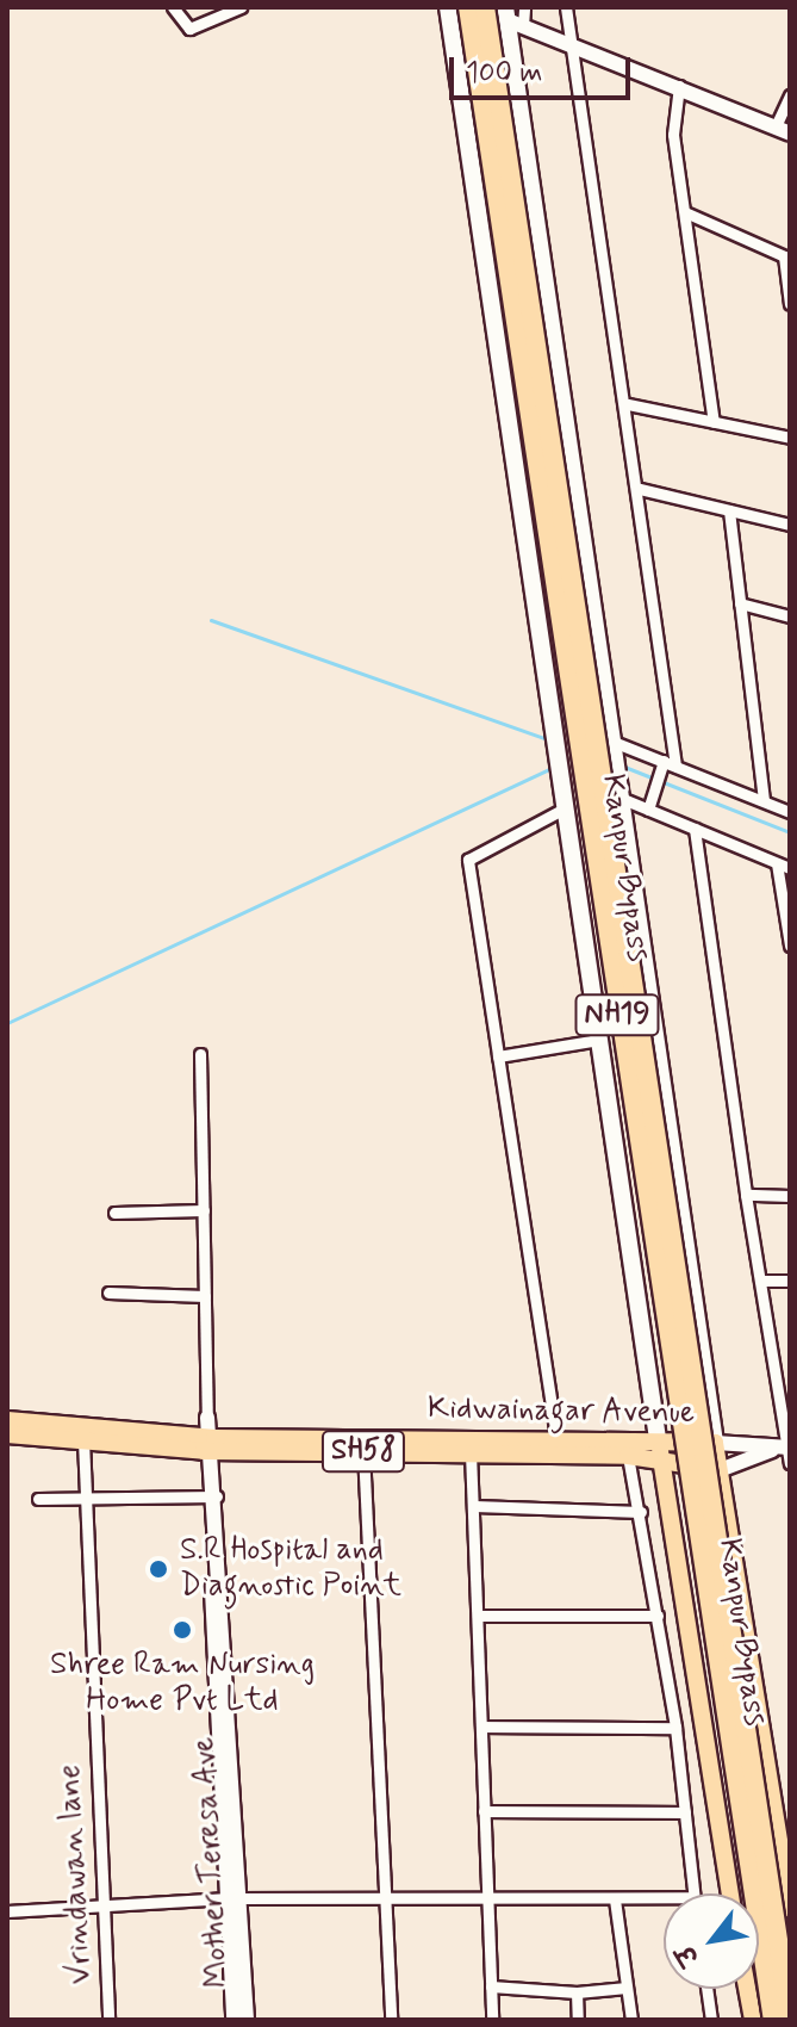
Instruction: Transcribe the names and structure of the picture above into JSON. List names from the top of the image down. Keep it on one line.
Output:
{"streets":{"highway":["Kanpur Bypass","NH19"],"main road":["Kidwainagar Avenue","SH58"],"street":["Mother Teresa Ave","Vrindawan lane"]},"crossings":[["Kidwainagar Avenue","Vrindawan lane"]],"places":["S.R Hospital and Diagnostic Point","Shree Ram Nursing Home Pvt Ltd"],"scale_bar":"100 m","north":"bottom left"}
